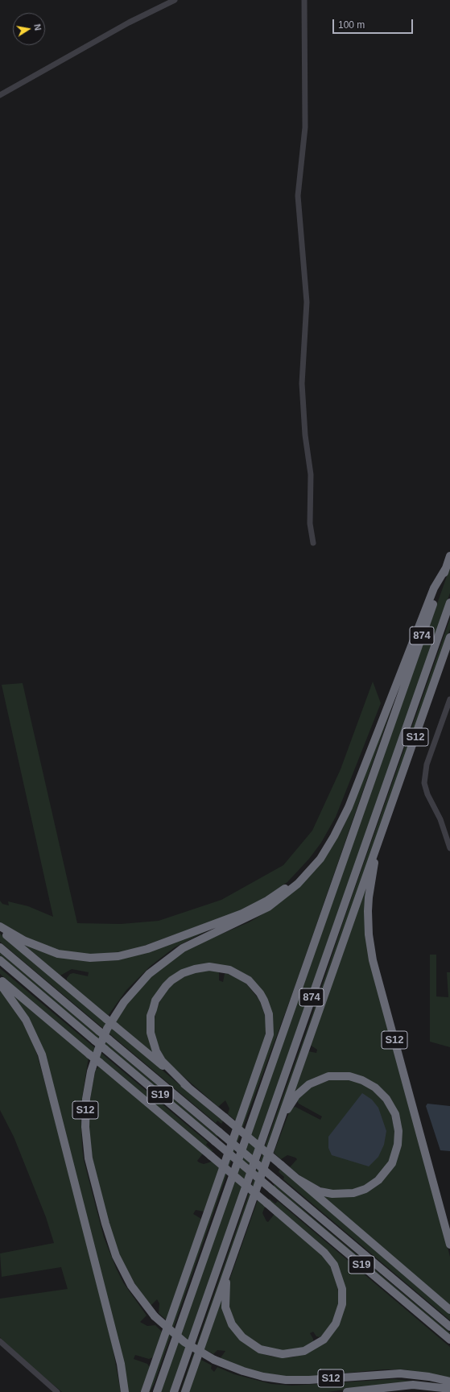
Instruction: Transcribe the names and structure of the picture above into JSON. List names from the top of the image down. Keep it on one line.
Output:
{"streets":{"highway":["874","S12","S19"]},"scale_bar":"100 m","north":"right"}
